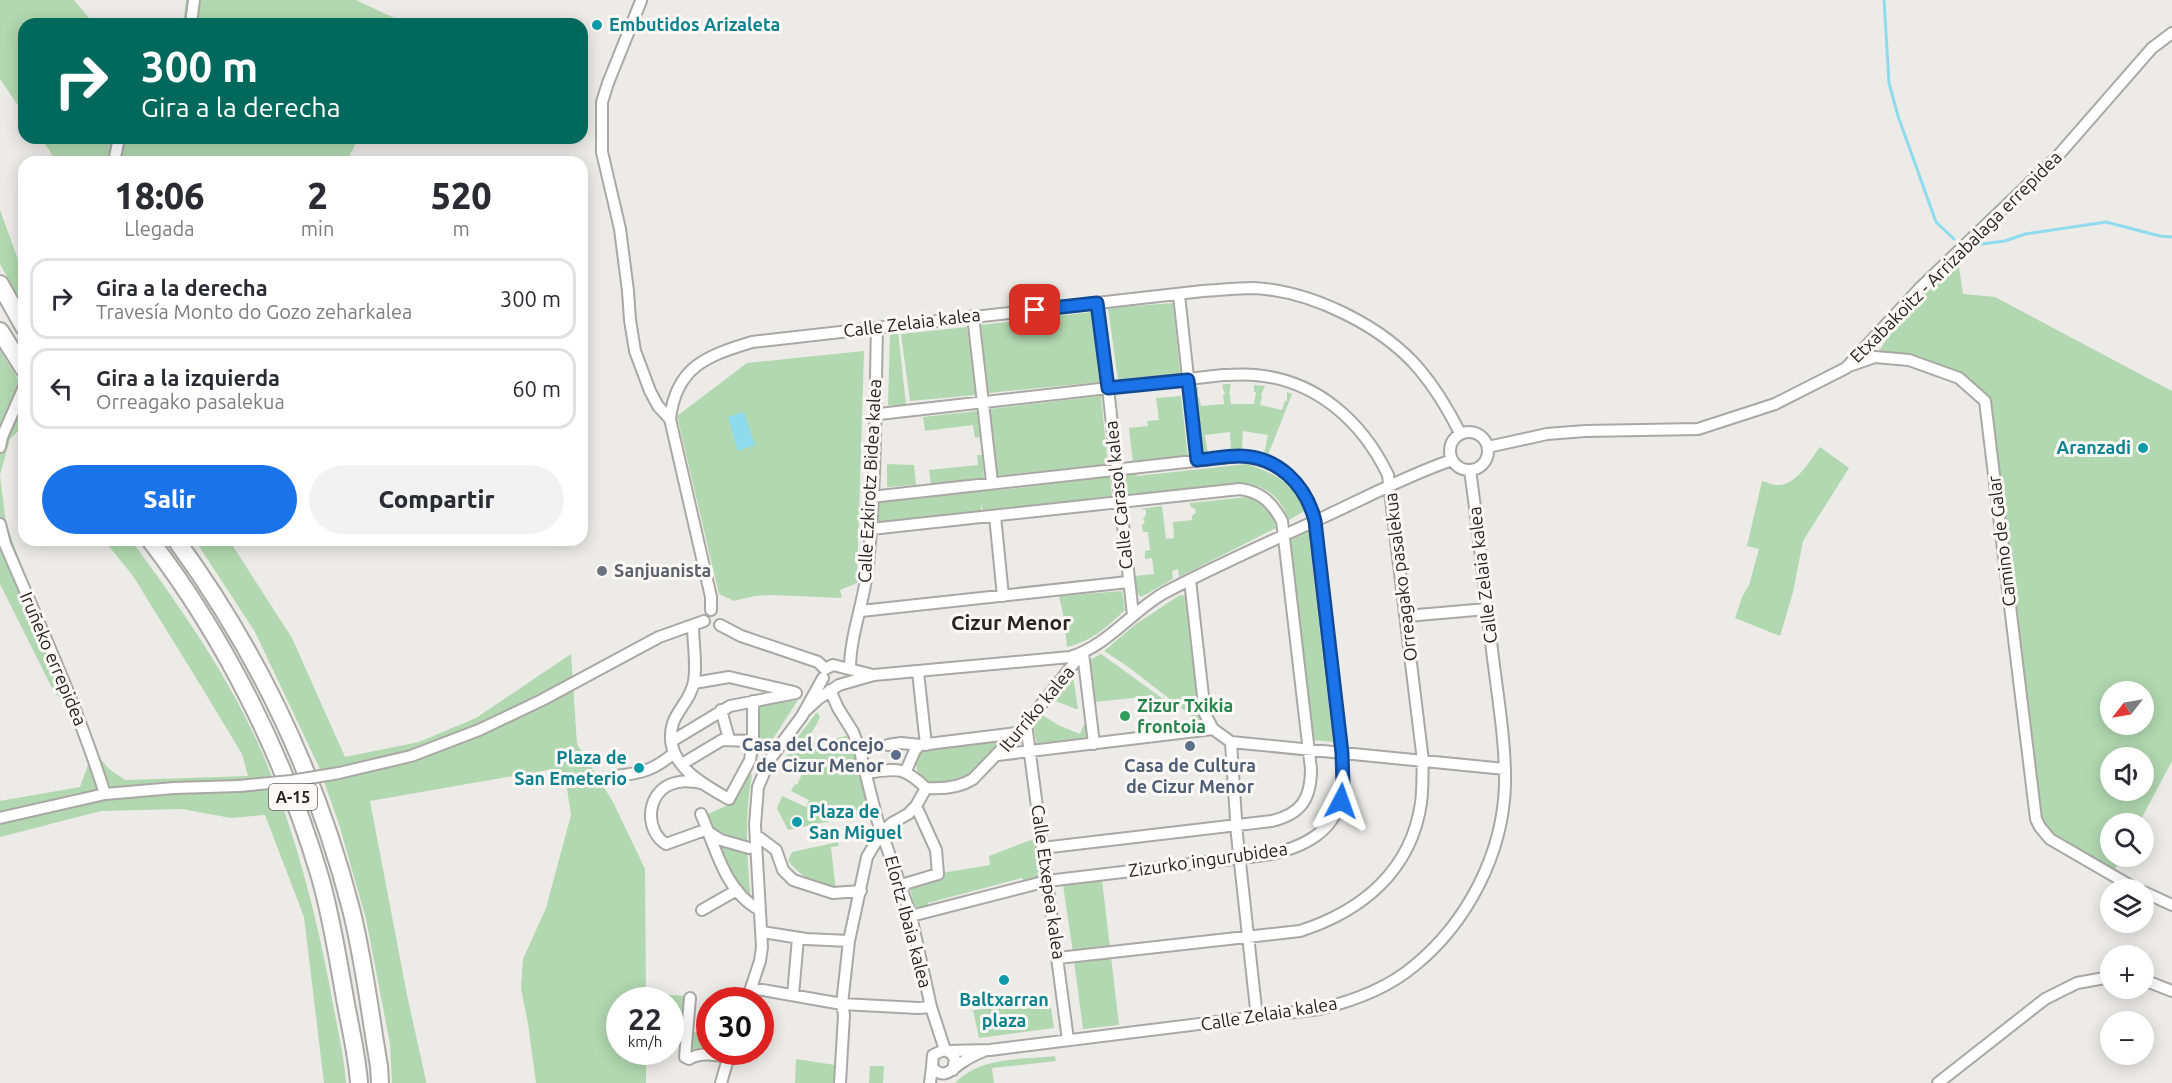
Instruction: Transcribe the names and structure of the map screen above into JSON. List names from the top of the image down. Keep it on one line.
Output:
{"streets":{"highway":["A-15"],"street":["Etxabakoitz - Arrizabalaga errepidea","Calle Zelaia kalea","Calle Ezkirotz Bidea kalea","Calle Carasol kalea","Camino de Galar","Orreagako pasalekua","Iruñeko errepidea","Iturriko kalea","Zizurko ingurubidea","Calle Etxepea kalea","Elortz Ibaia kalea"]},"crossings":[["Etxabakoitz - Arrizabalaga errepidea","Calle Zelaia kalea"],["Etxabakoitz - Arrizabalaga errepidea","Camino de Galar"],["Calle Zelaia kalea","Calle Ezkirotz Bidea kalea"],["Calle Zelaia kalea","Calle Carasol kalea"],["Calle Zelaia kalea","Calle Etxepea kalea"],["Calle Zelaia kalea","Elortz Ibaia kalea"],["Calle Ezkirotz Bidea kalea","Zizurko ingurubidea"],["Calle Ezkirotz Bidea kalea","Elortz Ibaia kalea"],["Calle Carasol kalea","Orreagako pasalekua"],["Calle Carasol kalea","Zizurko ingurubidea"],["Orreagako pasalekua","Calle Etxepea kalea"],["Iturriko kalea","Calle Etxepea kalea"],["Zizurko ingurubidea","Calle Etxepea kalea"],["Zizurko ingurubidea","Elortz Ibaia kalea"]],"districts":["Cizur Menor"],"places":["Embutidos Arizaleta","Aranzadi","Sanjuanista","Zizur Txikia frontoia","Casa de Cultura de Cizur Menor","Casa del Concejo de Cizur Menor","Plaza de San Emeterio","Plaza de San Miguel","Baltxarran plaza"],"north":"bottom left","page":{"turn":["300 m","Gira a la derecha"],"eta":["18:06","Llegada","2","min","520","m"],"list":[{"name":"Gira a la derecha","note":"Travesía Monto do Gozo zeharkalea","value":"300 m"},{"name":"Gira a la izquierda","note":"Orreagako pasalekua","value":"60 m"}],"buttons":["Salir","Compartir"],"map_buttons":["+","−"],"speed":"22 km/h","limit":"30"}}
